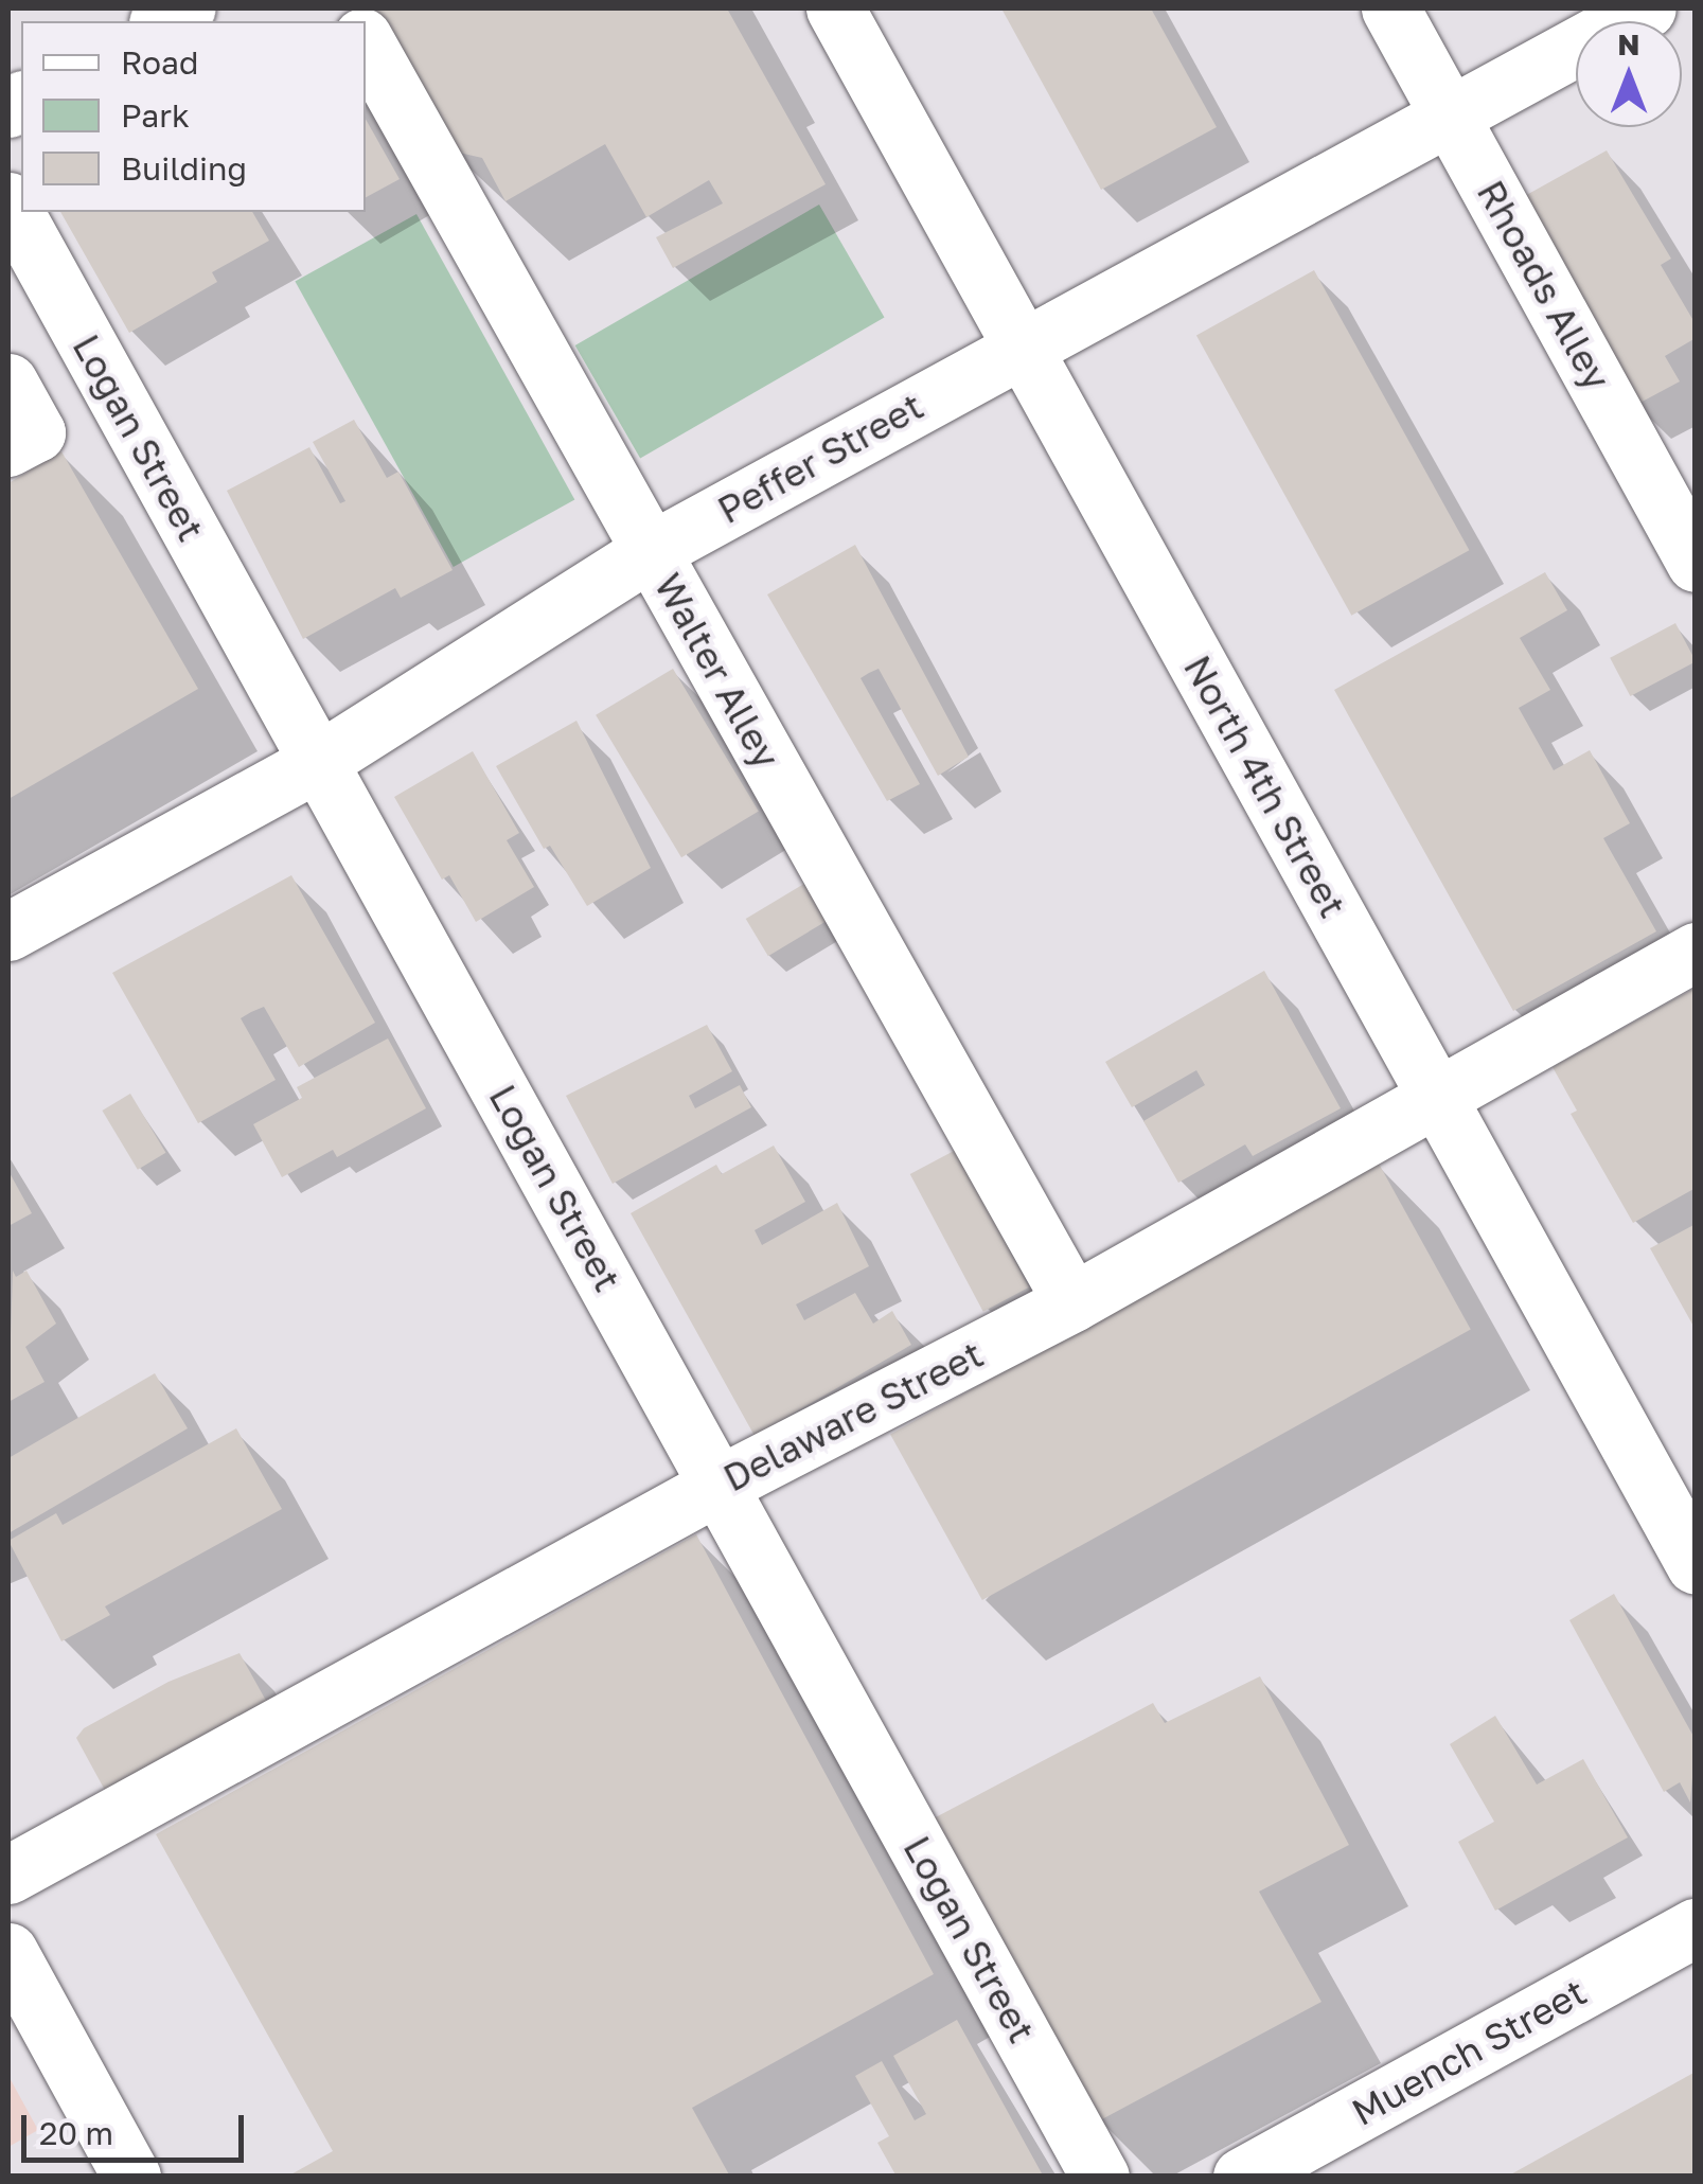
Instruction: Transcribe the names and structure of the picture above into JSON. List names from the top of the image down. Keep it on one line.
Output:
{"streets":{"street":["Rhoads Alley","Logan Street","Peffer Street","Walter Alley","North 4th Street","Delaware Street","Muench Street"]},"crossings":[["Rhoads Alley","Peffer Street"],["Logan Street","Peffer Street"],["Logan Street","Delaware Street"],["Peffer Street","Walter Alley"],["Peffer Street","North 4th Street"],["Walter Alley","Delaware Street"],["North 4th Street","Delaware Street"]],"legend":["Road","Park","Building"],"scale_bar":"20 m","north":"top"}
